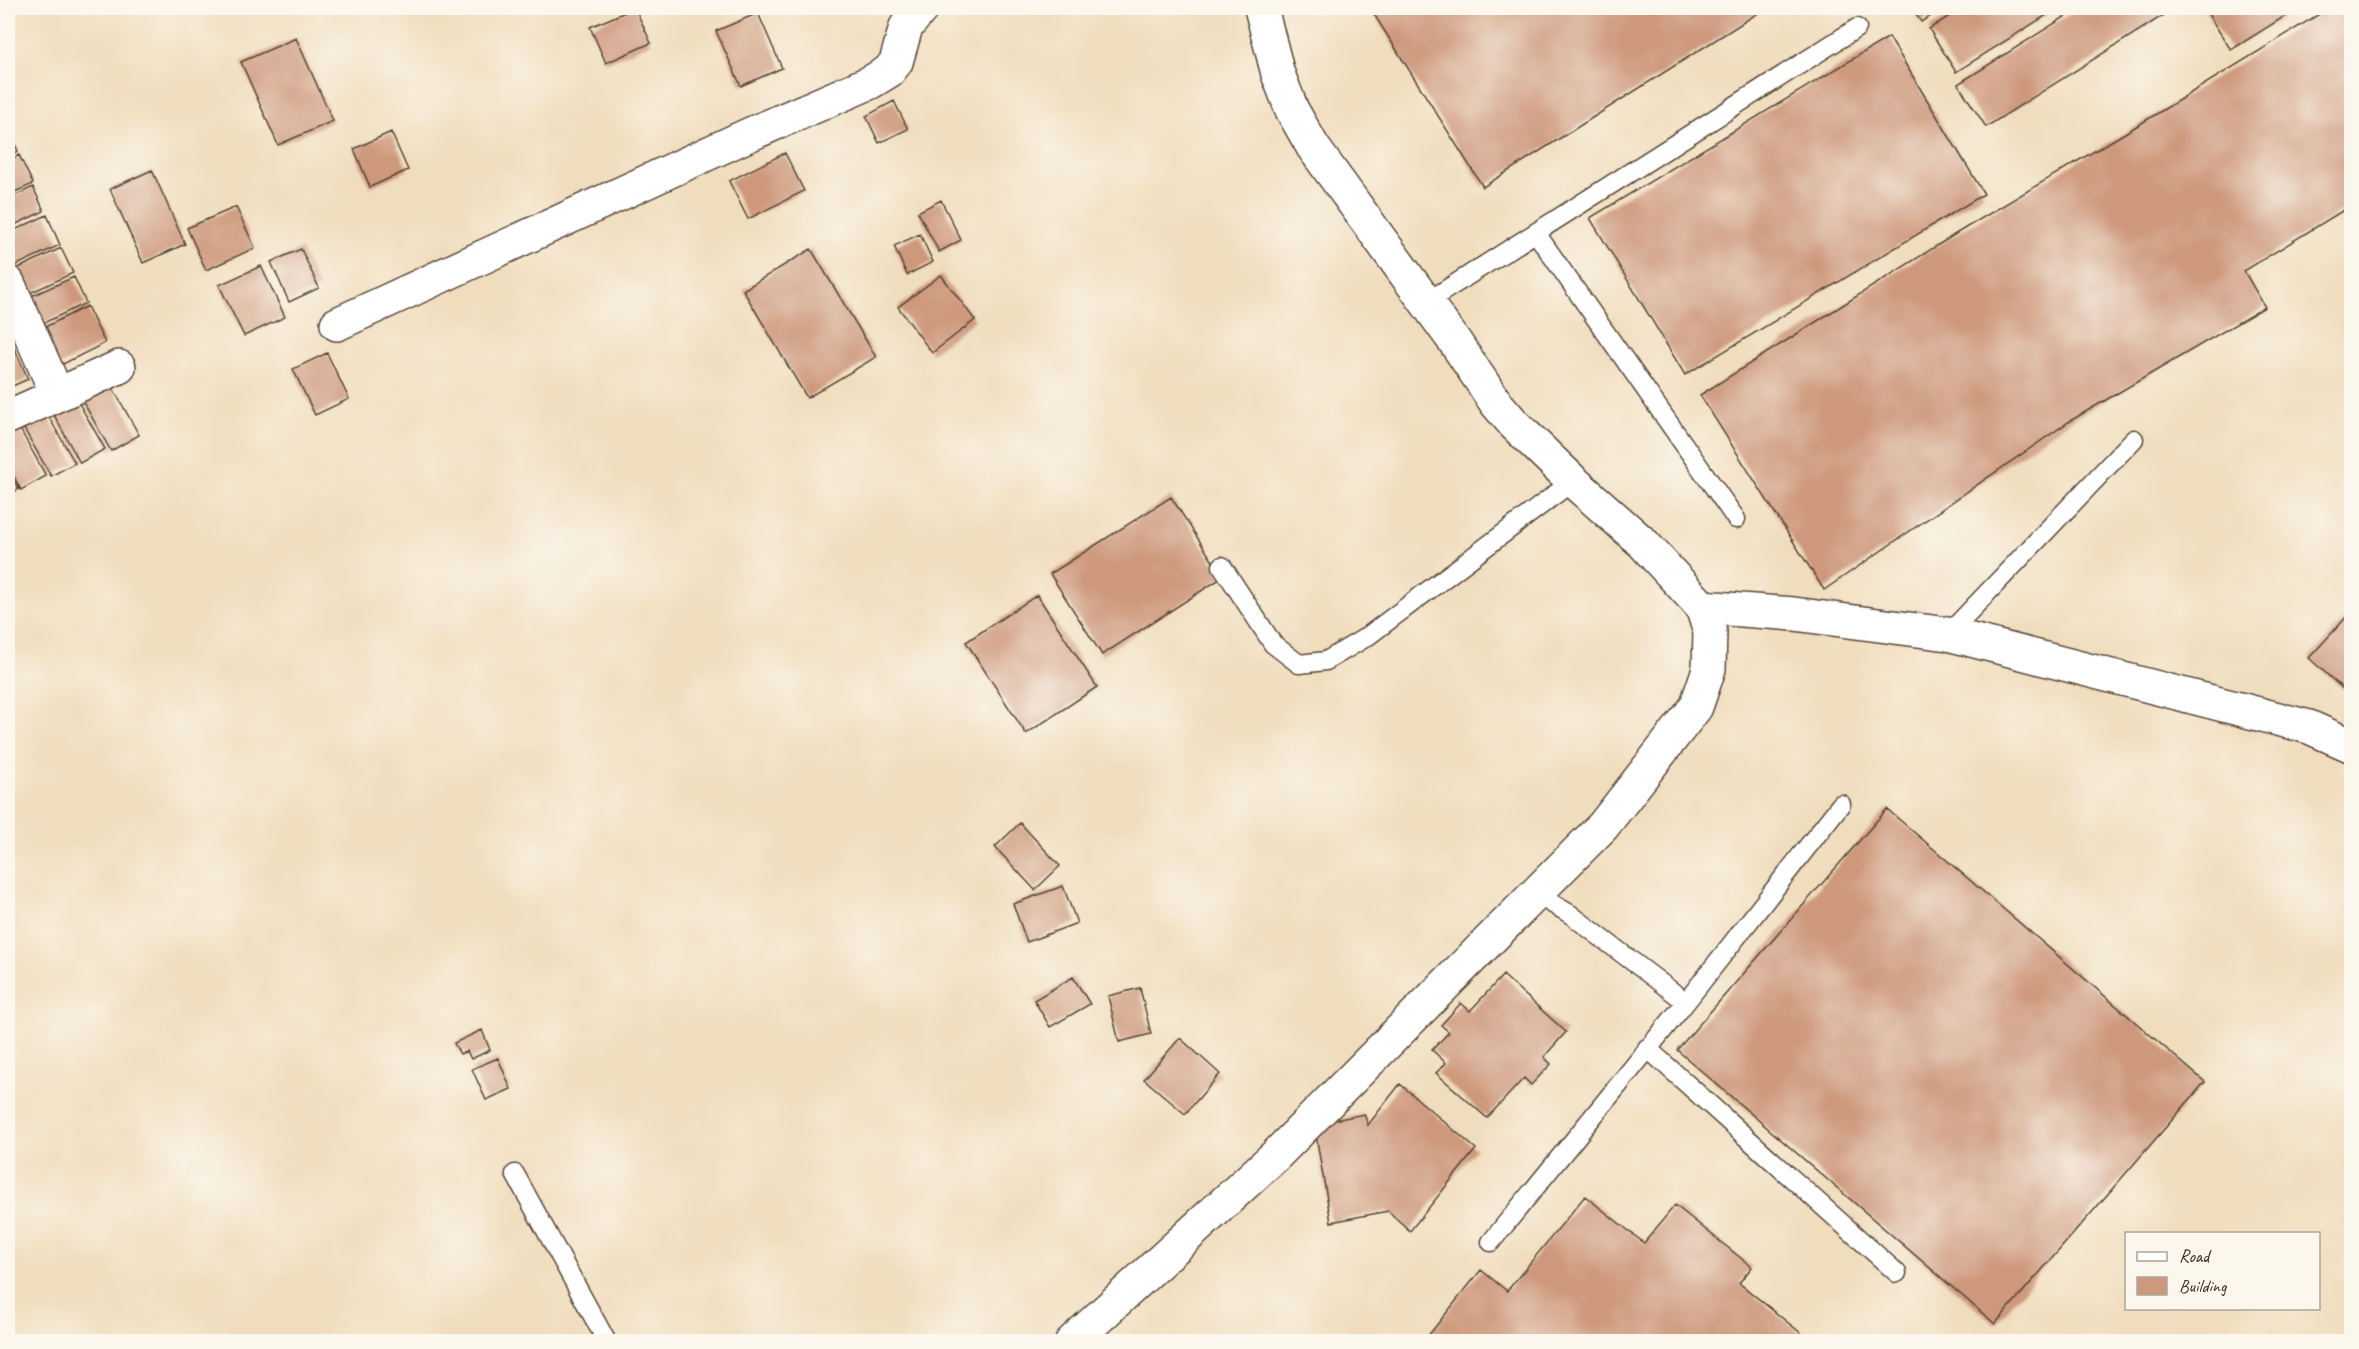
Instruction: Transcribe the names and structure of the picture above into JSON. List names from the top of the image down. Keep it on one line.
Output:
{"legend":["Road","Building"]}
